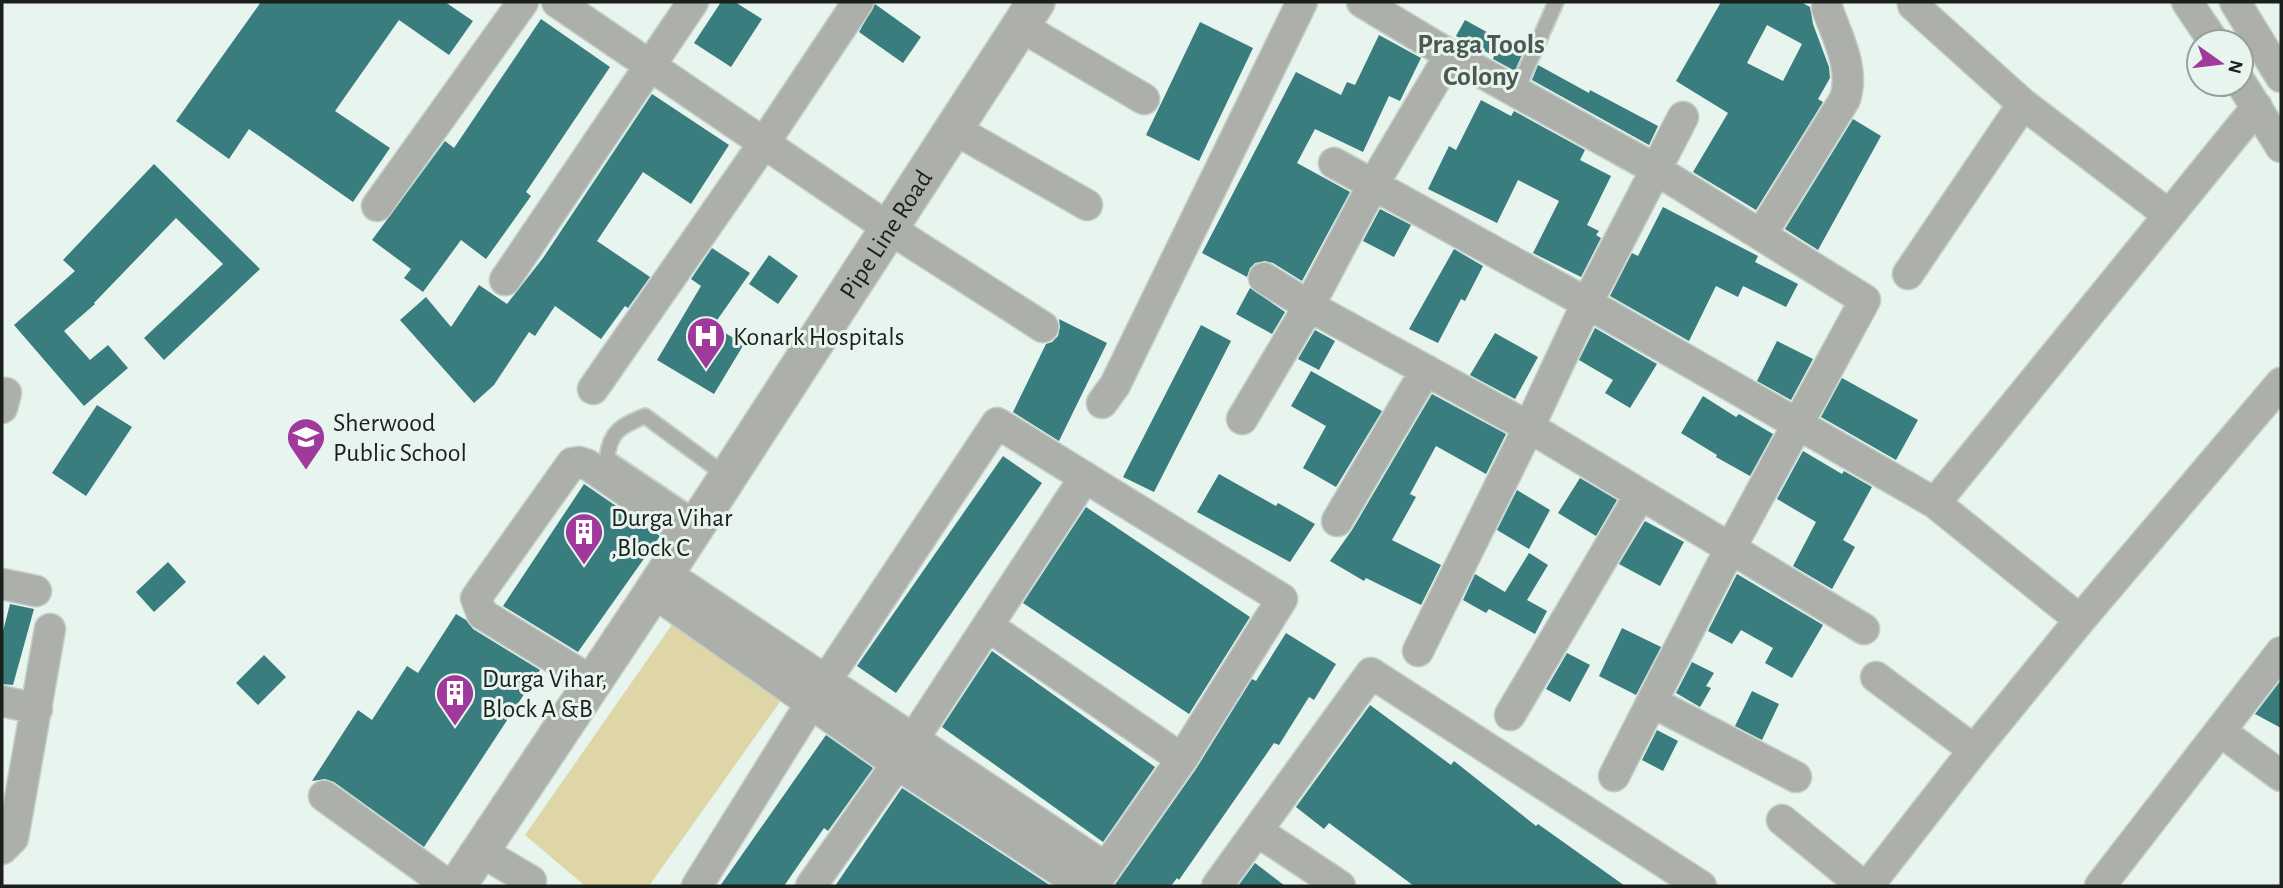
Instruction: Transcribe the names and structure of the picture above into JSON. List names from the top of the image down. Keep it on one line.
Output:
{"streets":{"street":["Pipe Line Road"]},"districts":["Praga Tools Colony"],"places":{"hospital":["Konark Hospitals"],"school or university":["Sherwood Public School"],"building":["Durga Vihar ,Block C","Durga Vihar, Block A &B"]},"north":"right"}
